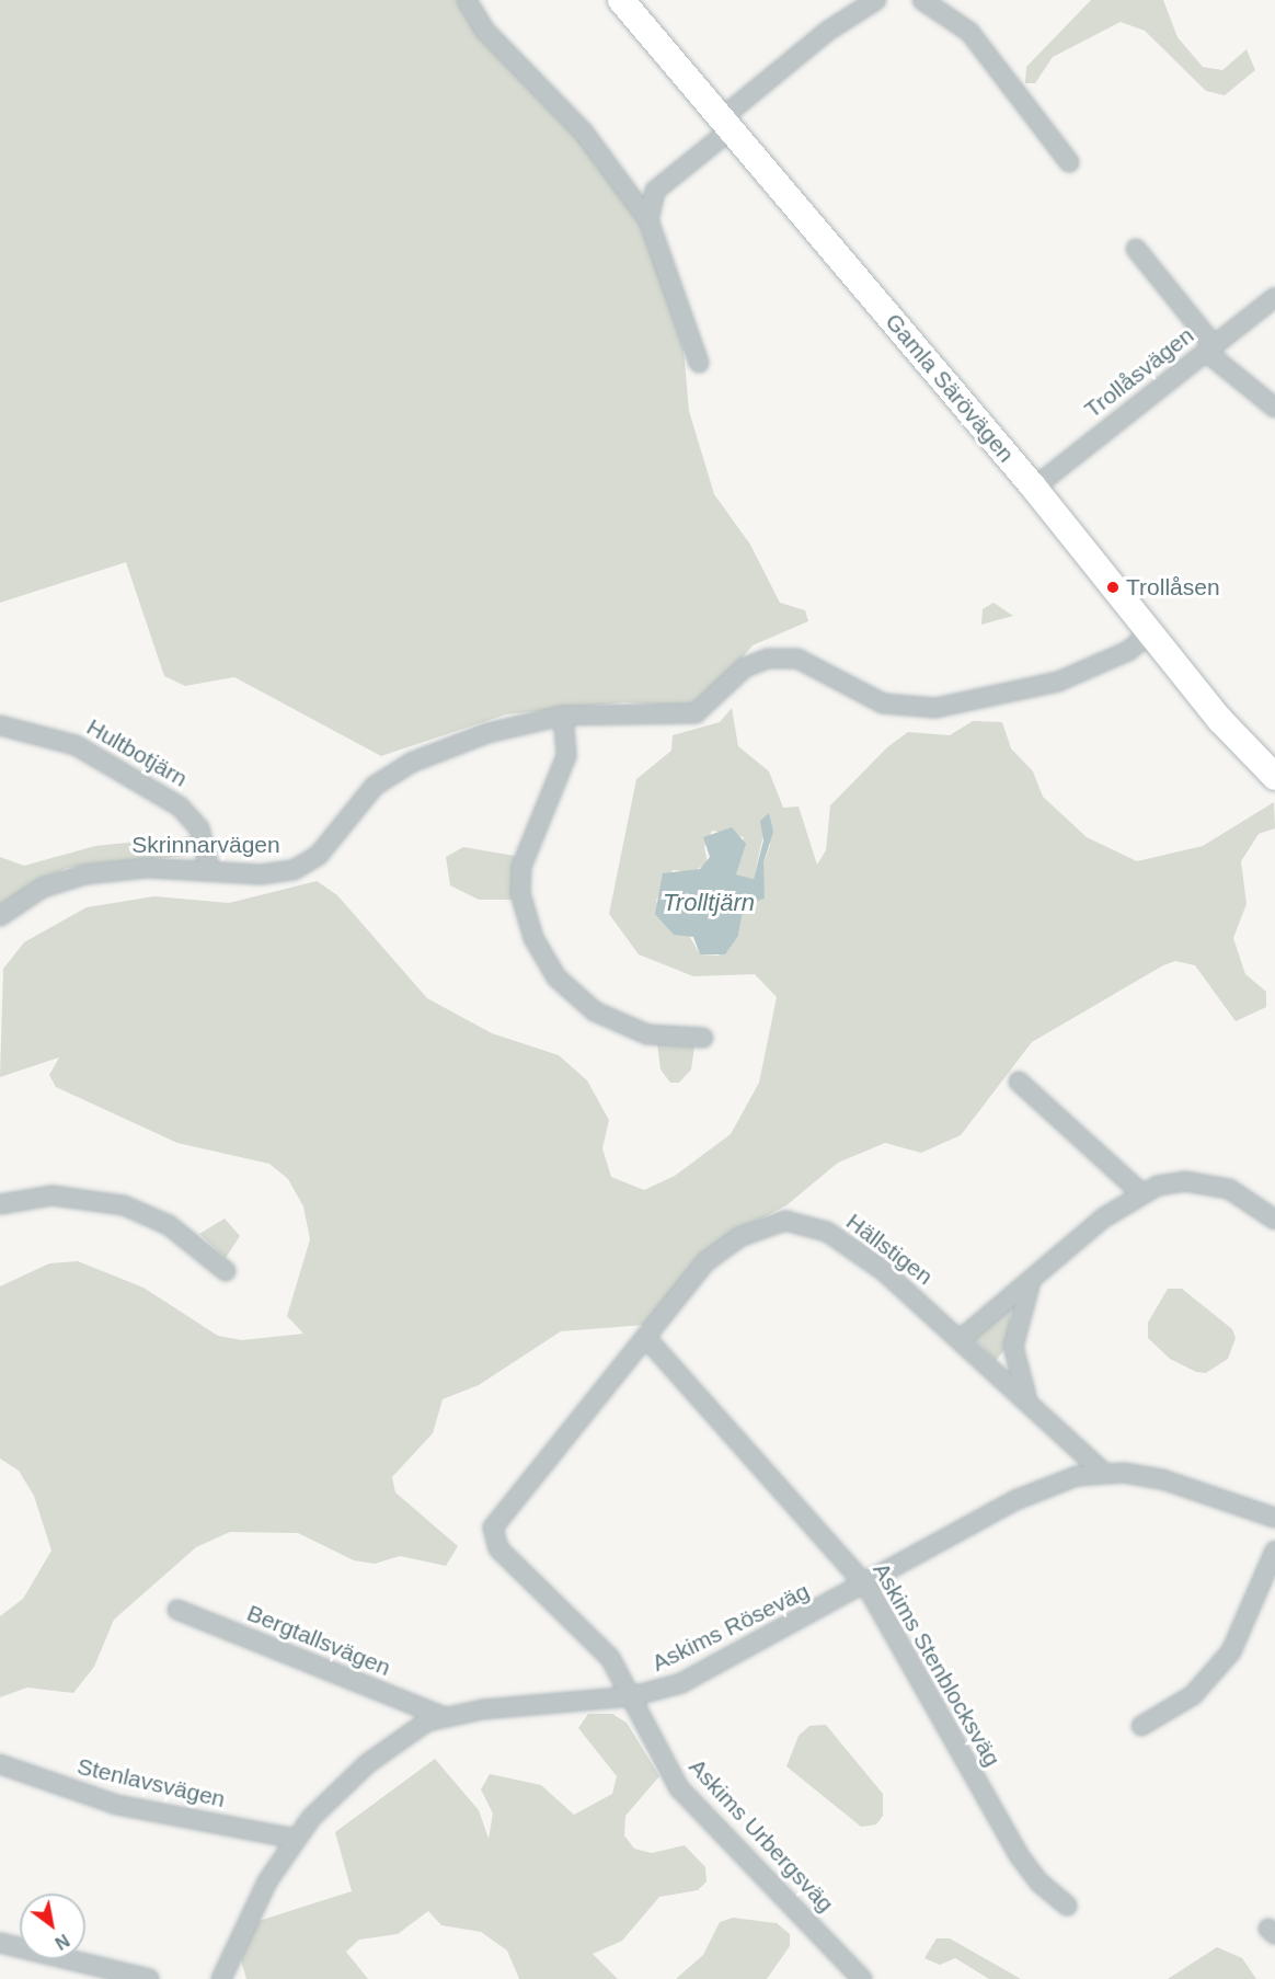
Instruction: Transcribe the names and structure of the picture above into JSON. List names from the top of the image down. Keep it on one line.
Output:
{"streets":{"street":["Trollåsvägen","Gamla Särövägen","Hultbotjärn","Skrinnarvägen","Hällstigen","Askims Röseväg","Bergtallsvägen","Askims Stenblocksväg","Stenlavsvägen","Askims Urbergsväg"]},"crossings":[["Trollåsvägen","Gamla Särövägen"],["Gamla Särövägen","Skrinnarvägen"],["Hultbotjärn","Skrinnarvägen"],["Hällstigen","Askims Röseväg"],["Hällstigen","Askims Stenblocksväg"],["Hällstigen","Askims Urbergsväg"],["Askims Röseväg","Bergtallsvägen"],["Askims Röseväg","Askims Stenblocksväg"],["Askims Röseväg","Stenlavsvägen"],["Askims Röseväg","Askims Urbergsväg"]],"water":["Trolltjärn"],"places":["Trollåsen"],"north":"bottom right"}
